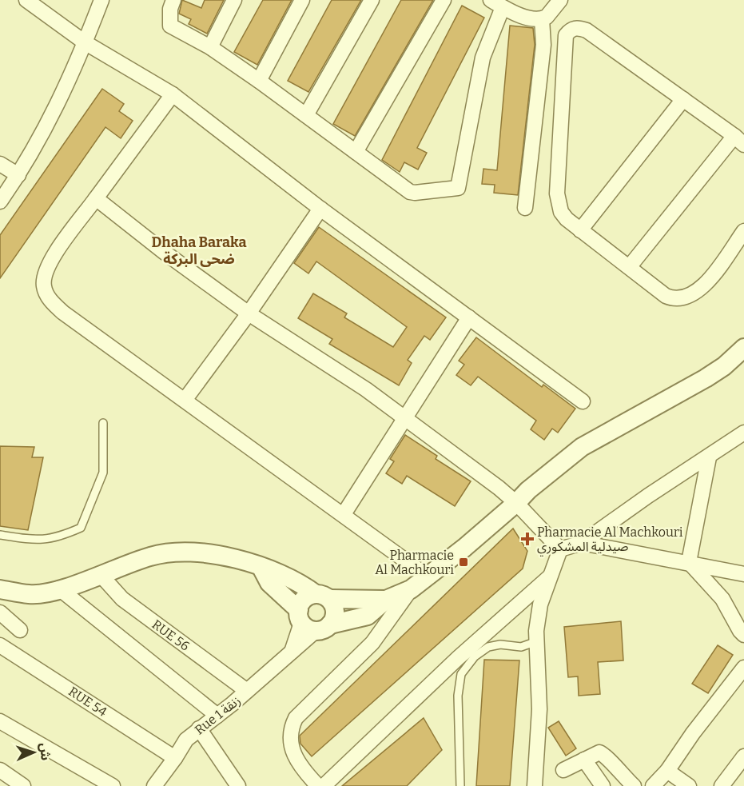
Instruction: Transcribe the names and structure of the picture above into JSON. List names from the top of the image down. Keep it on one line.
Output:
{"streets":{"street":["RUE 56","RUE 54","Rue 1 زنقة"]},"crossings":[["RUE 56","Rue 1 زنقة"],["RUE 54","Rue 1 زنقة"]],"districts":["Dhaha Baraka ضحى البركة"],"places":{"health":["Pharmacie Al Machkouri صيدلية المشكوري"],"transit":["Pharmacie Al Machkouri"]},"north":"right"}
